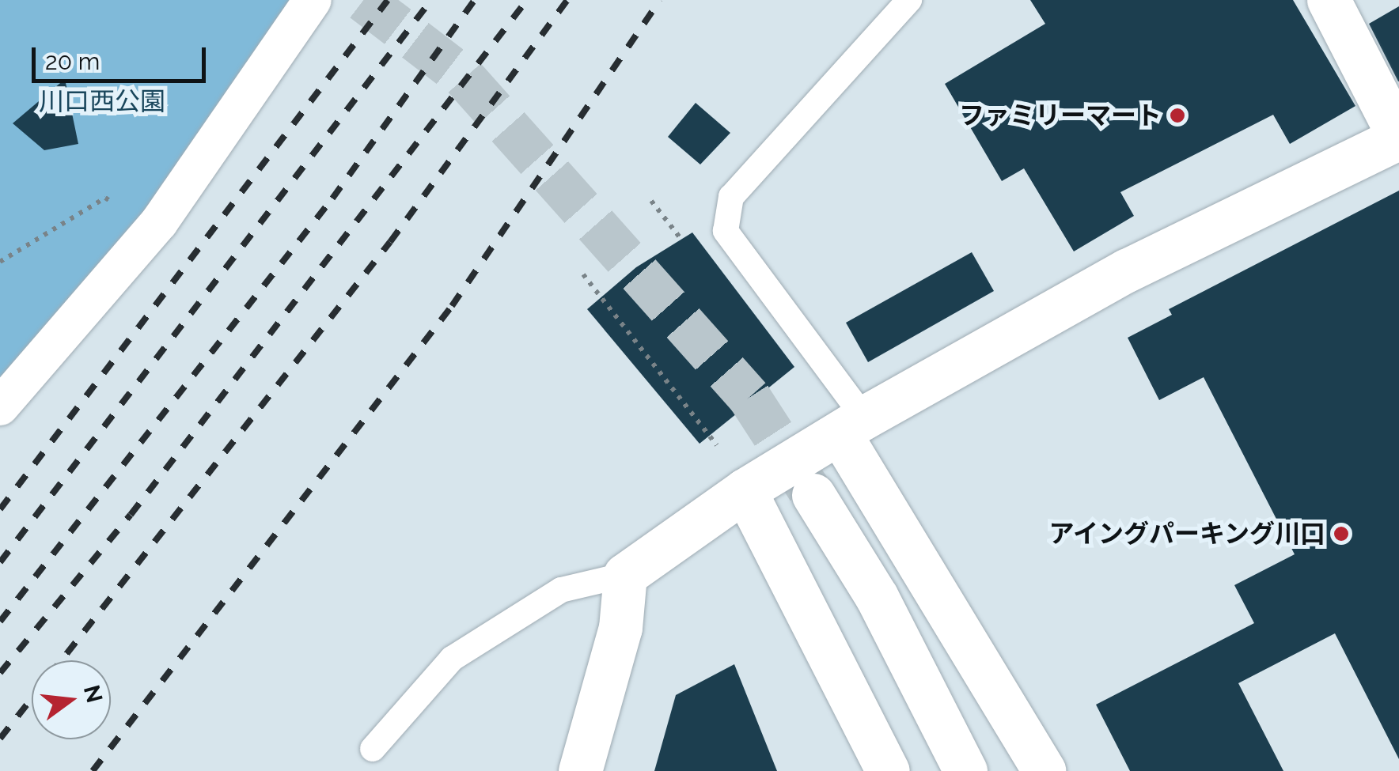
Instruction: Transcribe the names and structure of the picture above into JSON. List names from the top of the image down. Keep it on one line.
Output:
{"parks":["川口西公園"],"places":["ファミリーマート","アイングパーキング川口"],"scale_bar":"20 m","north":"right"}
